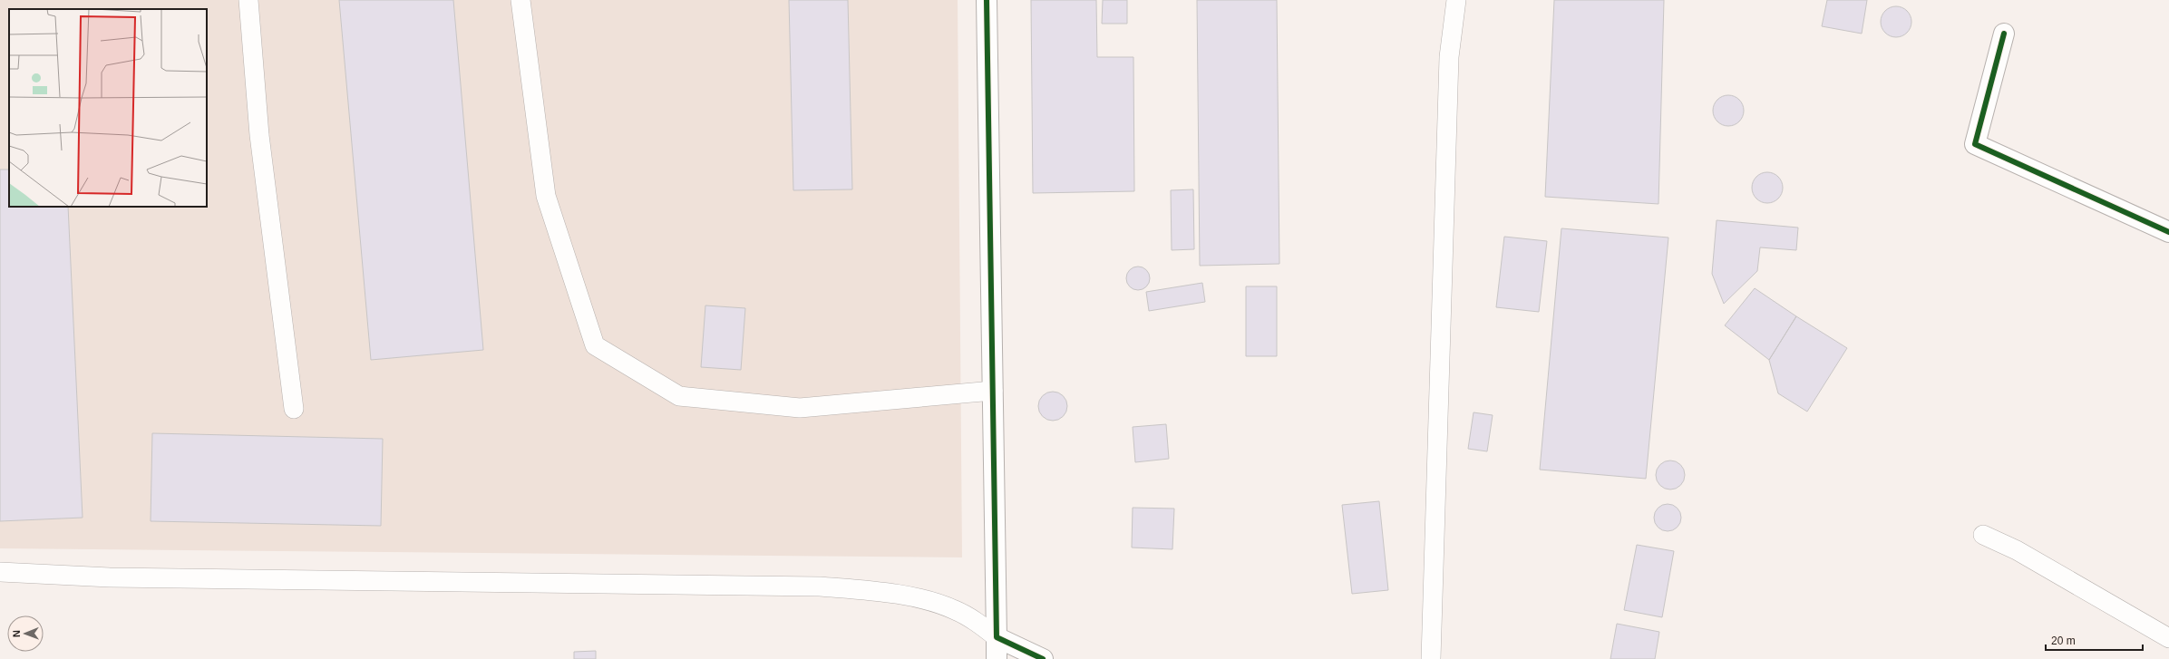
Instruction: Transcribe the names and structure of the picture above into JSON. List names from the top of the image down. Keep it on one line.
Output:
{"scale_bar":"20 m","north":"left"}
